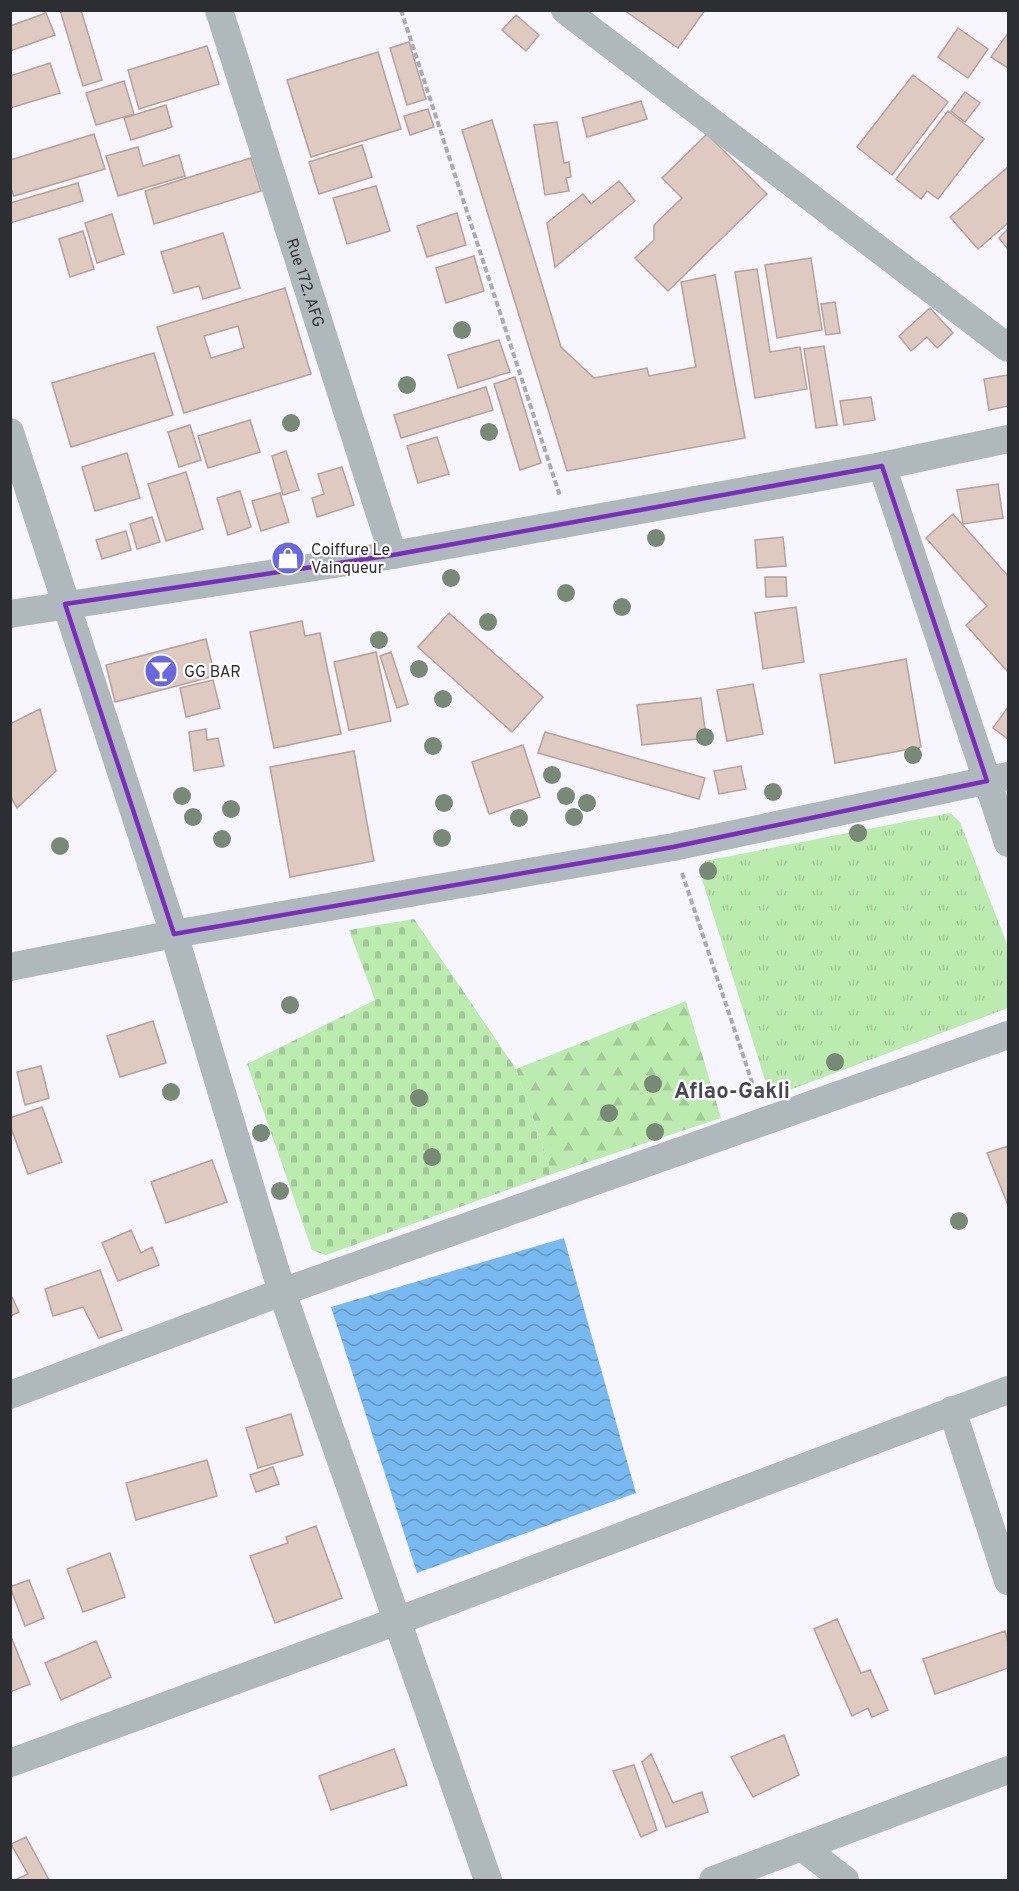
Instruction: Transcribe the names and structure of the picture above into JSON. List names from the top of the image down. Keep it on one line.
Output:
{"streets":{"street":["Rue 172. AFG"]},"districts":["Aflao-Gakli"],"places":{"shop":["Coiffure Le Vainqueur"],"bar":["GG BAR"]}}
